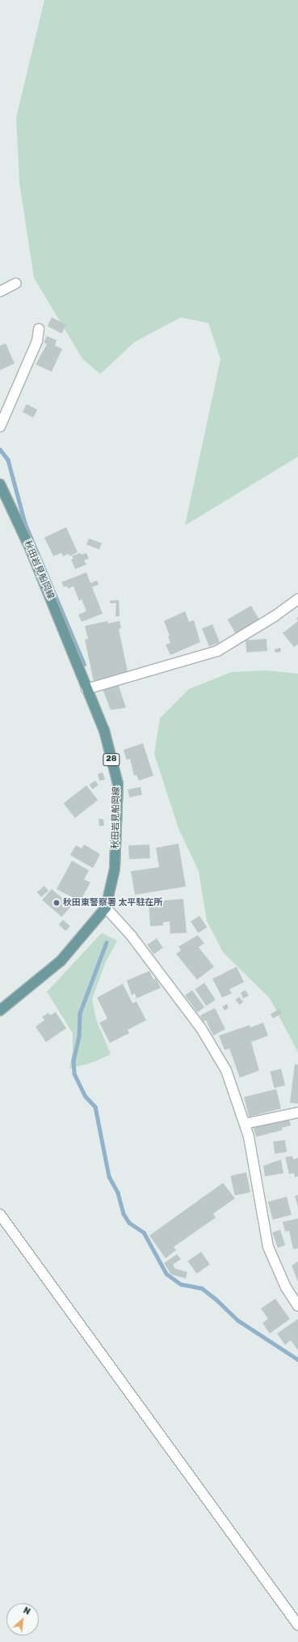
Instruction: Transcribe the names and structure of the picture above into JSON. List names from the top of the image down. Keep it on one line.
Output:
{"streets":{"main road":["秋田岩見船岡線","28"]},"places":["秋田東警察署 太平駐在所"],"north":"top right"}
